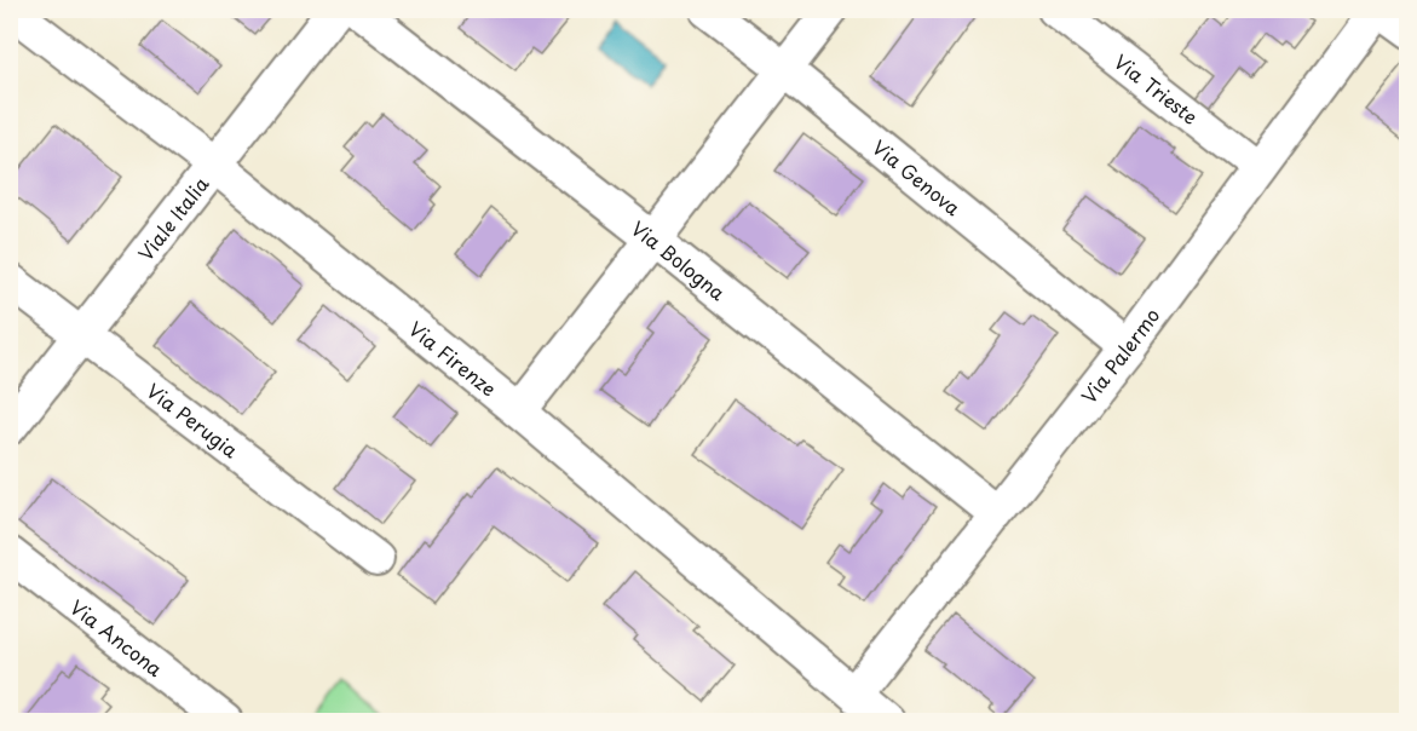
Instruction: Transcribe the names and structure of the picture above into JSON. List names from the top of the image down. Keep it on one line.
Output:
{"streets":{"street":["Via Trieste","Via Genova","Viale Italia","Via Bologna","Via Palermo","Via Firenze","Via Perugia","Via Ancona"]},"crossings":[["Via Trieste","Via Palermo"],["Via Genova","Via Palermo"],["Viale Italia","Via Firenze"],["Viale Italia","Via Perugia"],["Via Bologna","Via Palermo"],["Via Palermo","Via Firenze"]]}
